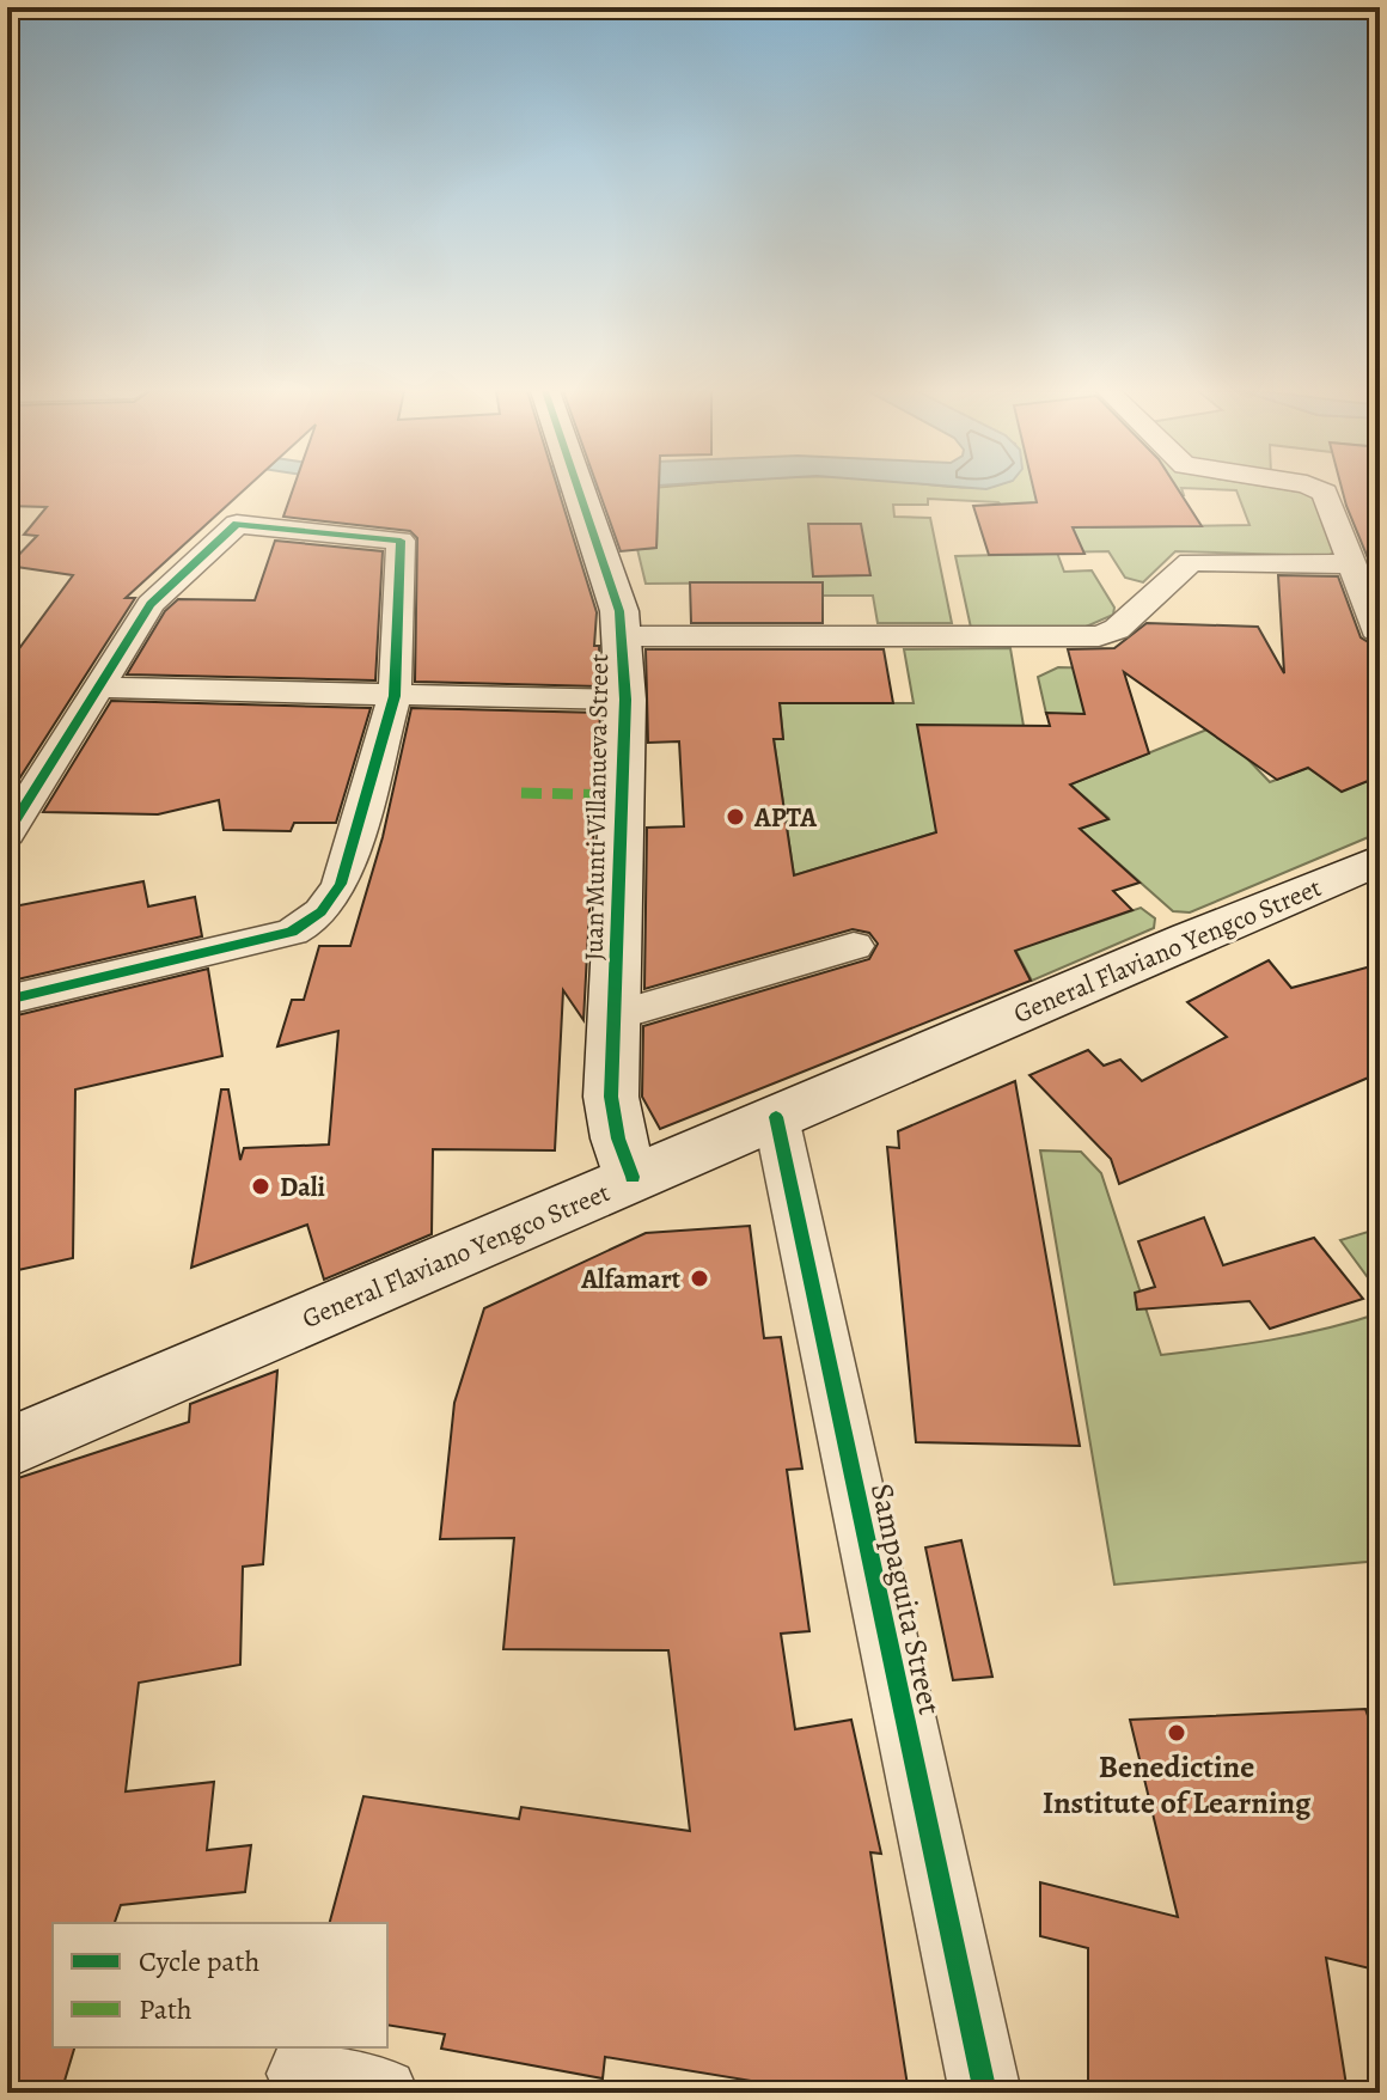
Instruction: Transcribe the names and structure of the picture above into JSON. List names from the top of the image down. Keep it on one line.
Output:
{"streets":{"street":["Juan Munti Villanueva Street","General Flaviano Yengco Street","Sampaguita Street"]},"crossings":[["Juan Munti Villanueva Street","General Flaviano Yengco Street"],["General Flaviano Yengco Street","Sampaguita Street"]],"places":["APTA","Dali","Alfamart","Benedictine Institute of Learning"],"legend":["Cycle path","Path"]}
